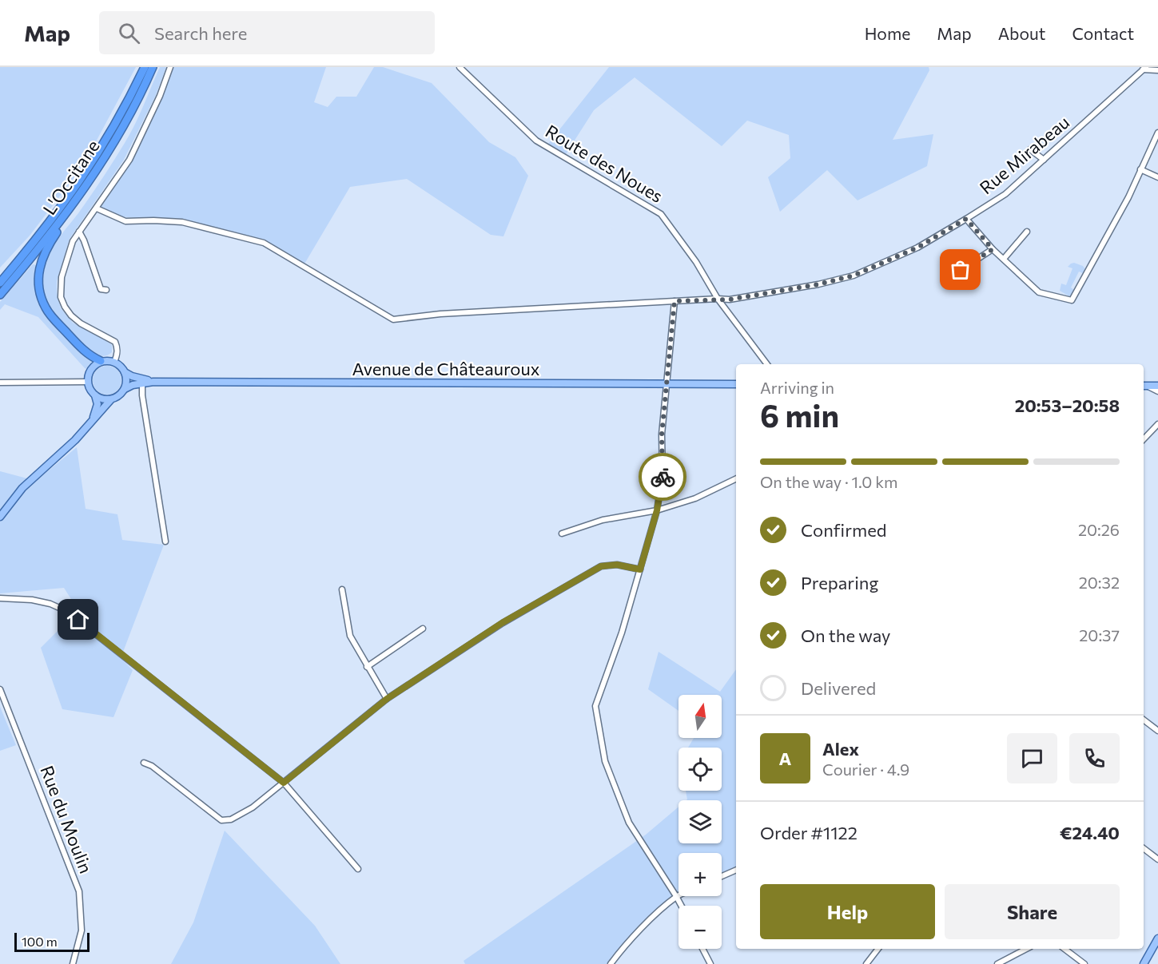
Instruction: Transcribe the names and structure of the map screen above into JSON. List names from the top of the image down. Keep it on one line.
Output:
{"streets":{"highway":["L'Occitane"],"main road":["Avenue de Châteauroux"],"street":["Rue Mirabeau","Route des Noues","Rue du Moulin"]},"crossings":[["Rue Mirabeau","Route des Noues"]],"scale_bar":"100 m","north":"top","page":{"header":"Map","search":"Search here","nav":["Home","Map","About","Contact"],"heading":["6 min","Arriving in","20:53–20:58"],"panel":["Alex","Courier · 4.9","Order #1122","€24.40"],"bar":"On the way · 1.0 km","list":[["Confirmed","20:26"],["Preparing","20:32"],["On the way","20:37"],"Delivered"],"map_buttons":["+","−"],"round":"A","buttons":["Help","Share"],"scale":"100 m"}}
